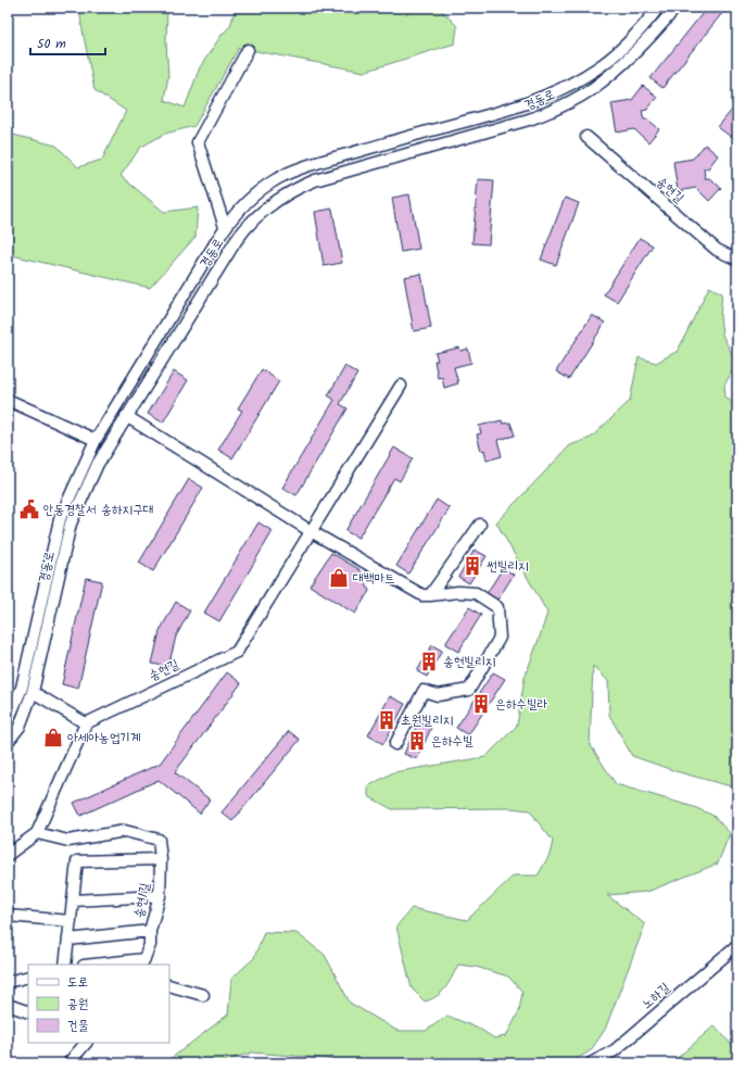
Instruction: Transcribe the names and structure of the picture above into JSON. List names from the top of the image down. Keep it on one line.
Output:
{"streets":{"street":["경동로","송현길","송현1길","노하길"]},"places":{"public building":["안동경찰서 송하지구대"],"building":["썬빌리지","송현빌리지","은하수빌라","초원빌리지","은하수빌"],"shop":["대백마트","아세아농업기계"]},"legend":["도로","공원","건물"],"scale_bar":"50 m"}
